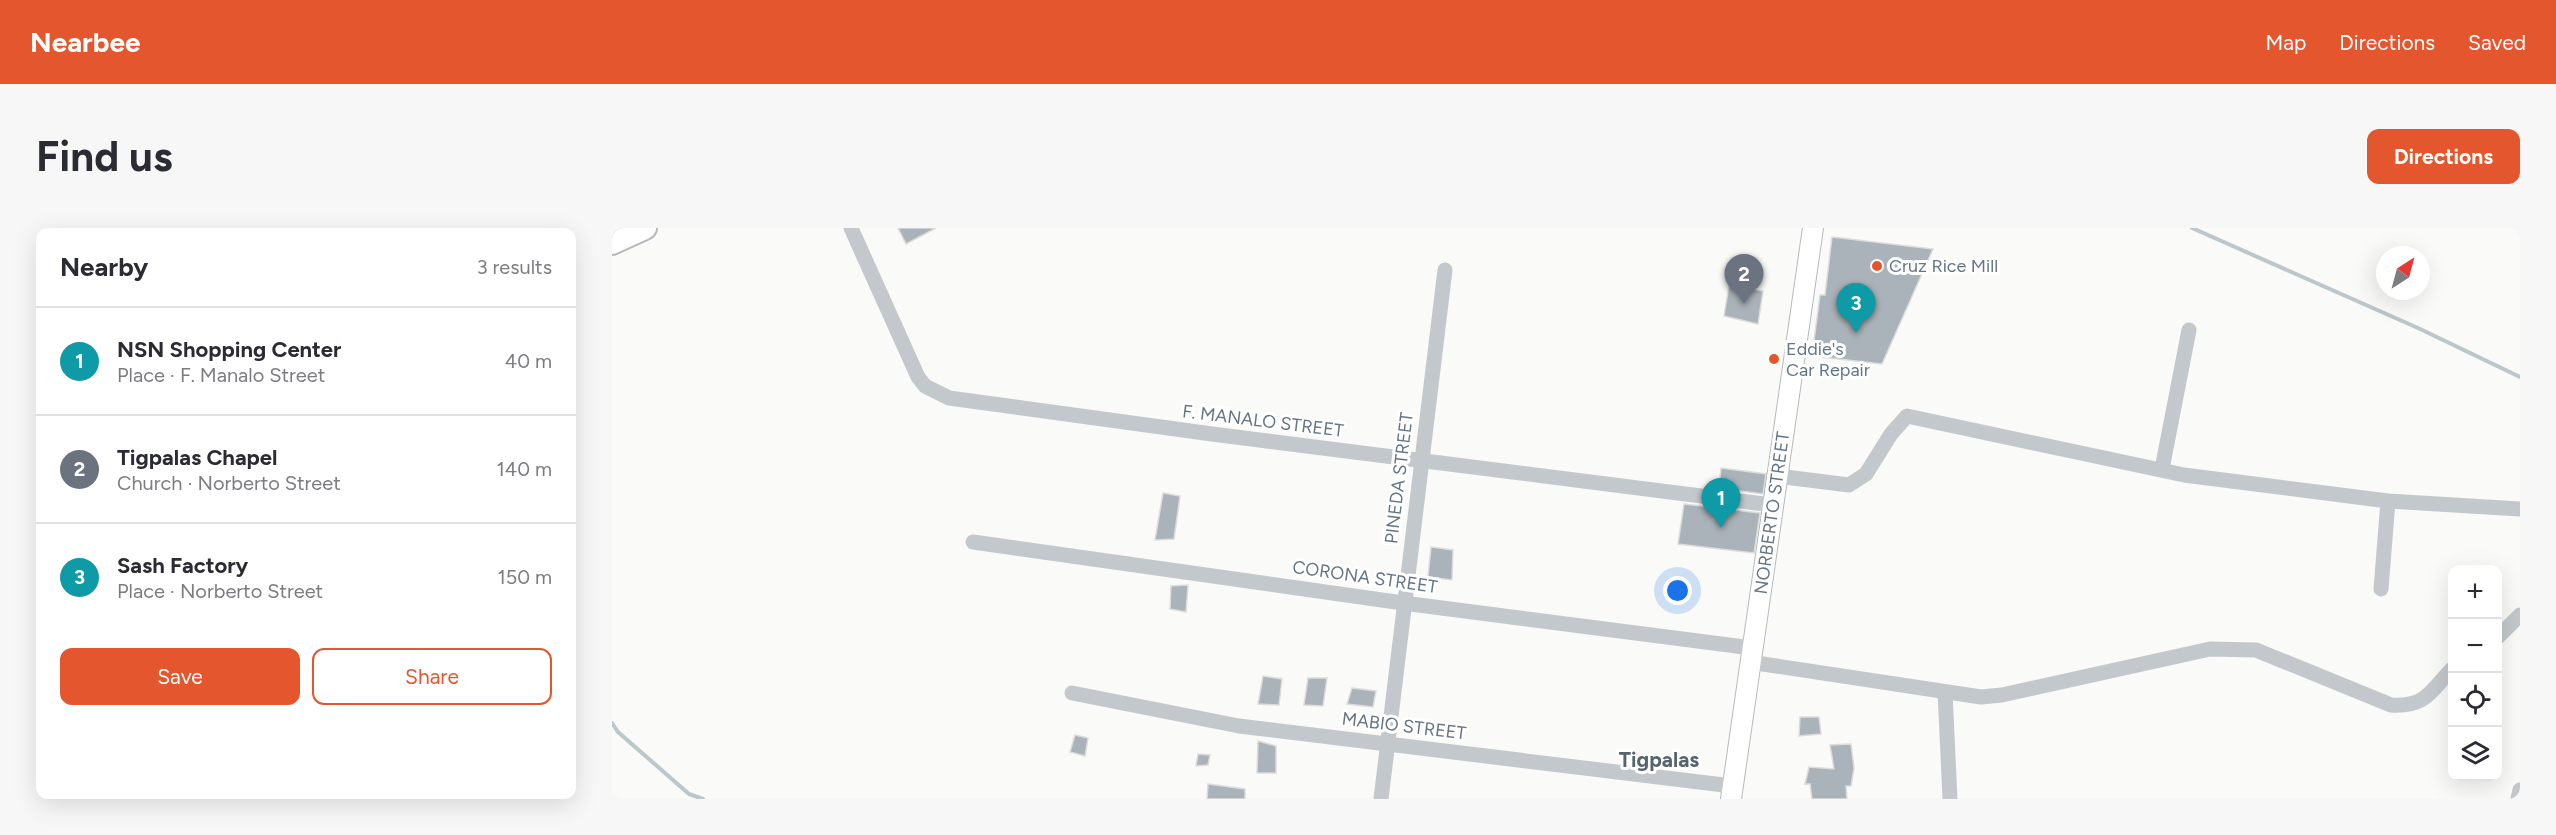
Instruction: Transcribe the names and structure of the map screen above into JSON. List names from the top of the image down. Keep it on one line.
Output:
{"streets":{"main road":["NORBERTO STREET"],"street":["F. MANALO STREET","PINEDA STREET","CORONA STREET","MABIO STREET"]},"crossings":[["F. MANALO STREET","PINEDA STREET"],["F. MANALO STREET","NORBERTO STREET"],["PINEDA STREET","CORONA STREET"],["PINEDA STREET","MABIO STREET"],["NORBERTO STREET","CORONA STREET"],["NORBERTO STREET","MABIO STREET"]],"districts":["Tigpalas"],"places":["Cruz Rice Mill","Eddie's Car Repair"],"north":"top right","page":{"header":"Nearbee","nav":["Map","Directions","Saved"],"buttons":["Directions",["Save","Share"]],"title":"Find us","heading":["Nearby","3 results"],"pins":["2","3","1"],"list":[{"mark":"1","name":"NSN Shopping Center","note":"Place · F. Manalo Street","value":"40 m"},{"mark":"2","name":"Tigpalas Chapel","note":"Church · Norberto Street","value":"140 m"},{"mark":"3","name":"Sash Factory","note":"Place · Norberto Street","value":"150 m"}],"map_buttons":["+","−"]}}
